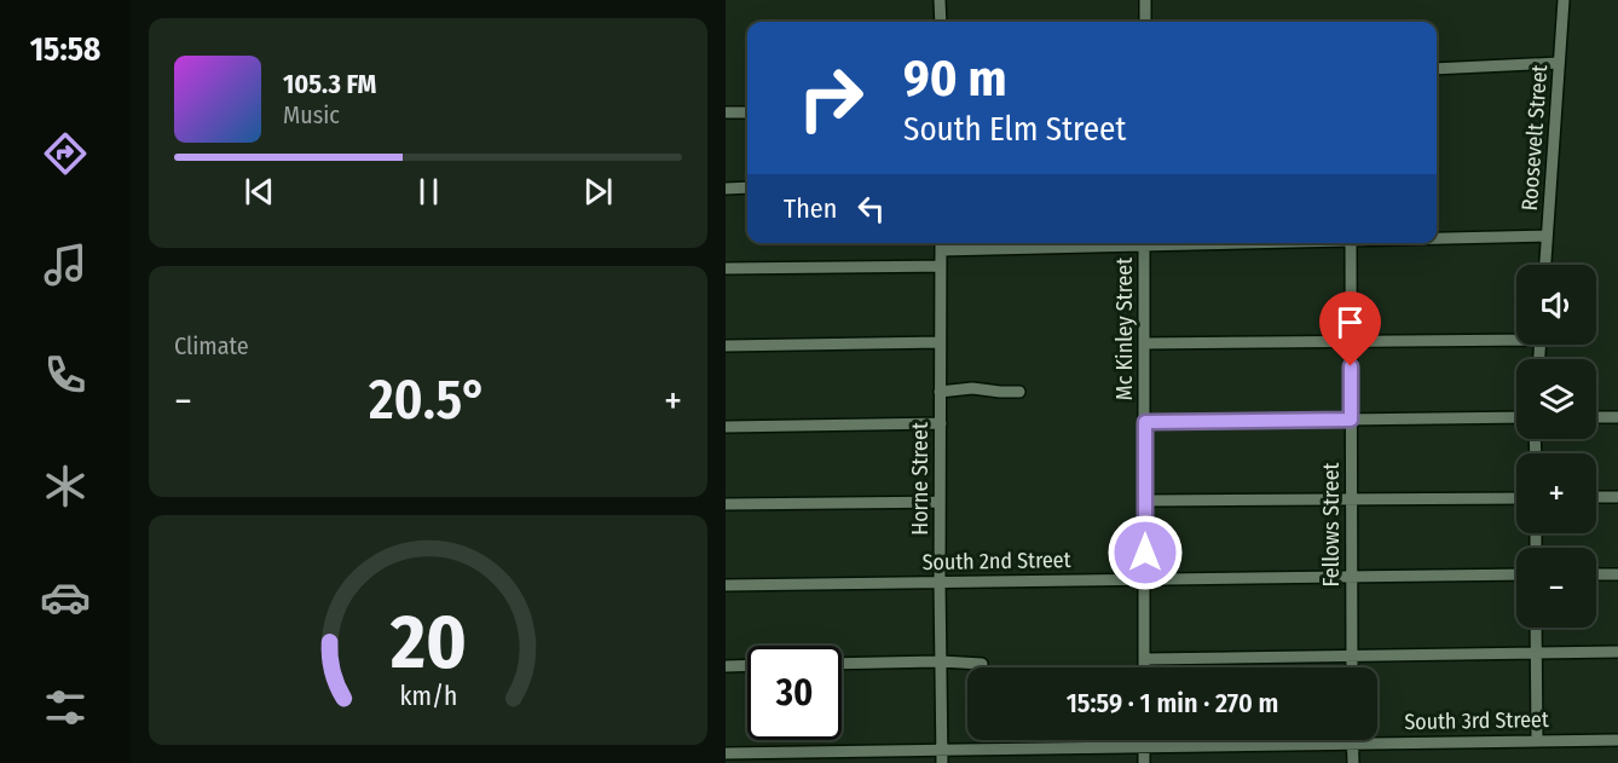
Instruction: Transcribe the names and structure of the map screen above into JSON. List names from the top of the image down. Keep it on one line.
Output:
{"streets":{"street":["Roosevelt Street","Mc Kinley Street","Horne Street","Fellows Street","South 2nd Street","South 3rd Street"]},"crossings":[["Mc Kinley Street","South 2nd Street"],["Horne Street","South 2nd Street"],["Horne Street","South 3rd Street"],["Fellows Street","South 2nd Street"]],"page":{"tabs":"15:58","turn":["90 m","South Elm Street"],"song":["105.3 FM","Music"],"then":"Then","map_buttons":["+","−"],"tile":"Climate","heat":["−","20.5°","+"],"limit":"30","trip":"15:59 · 1 min · 270 m","gauge":["20","km/h"]}}
